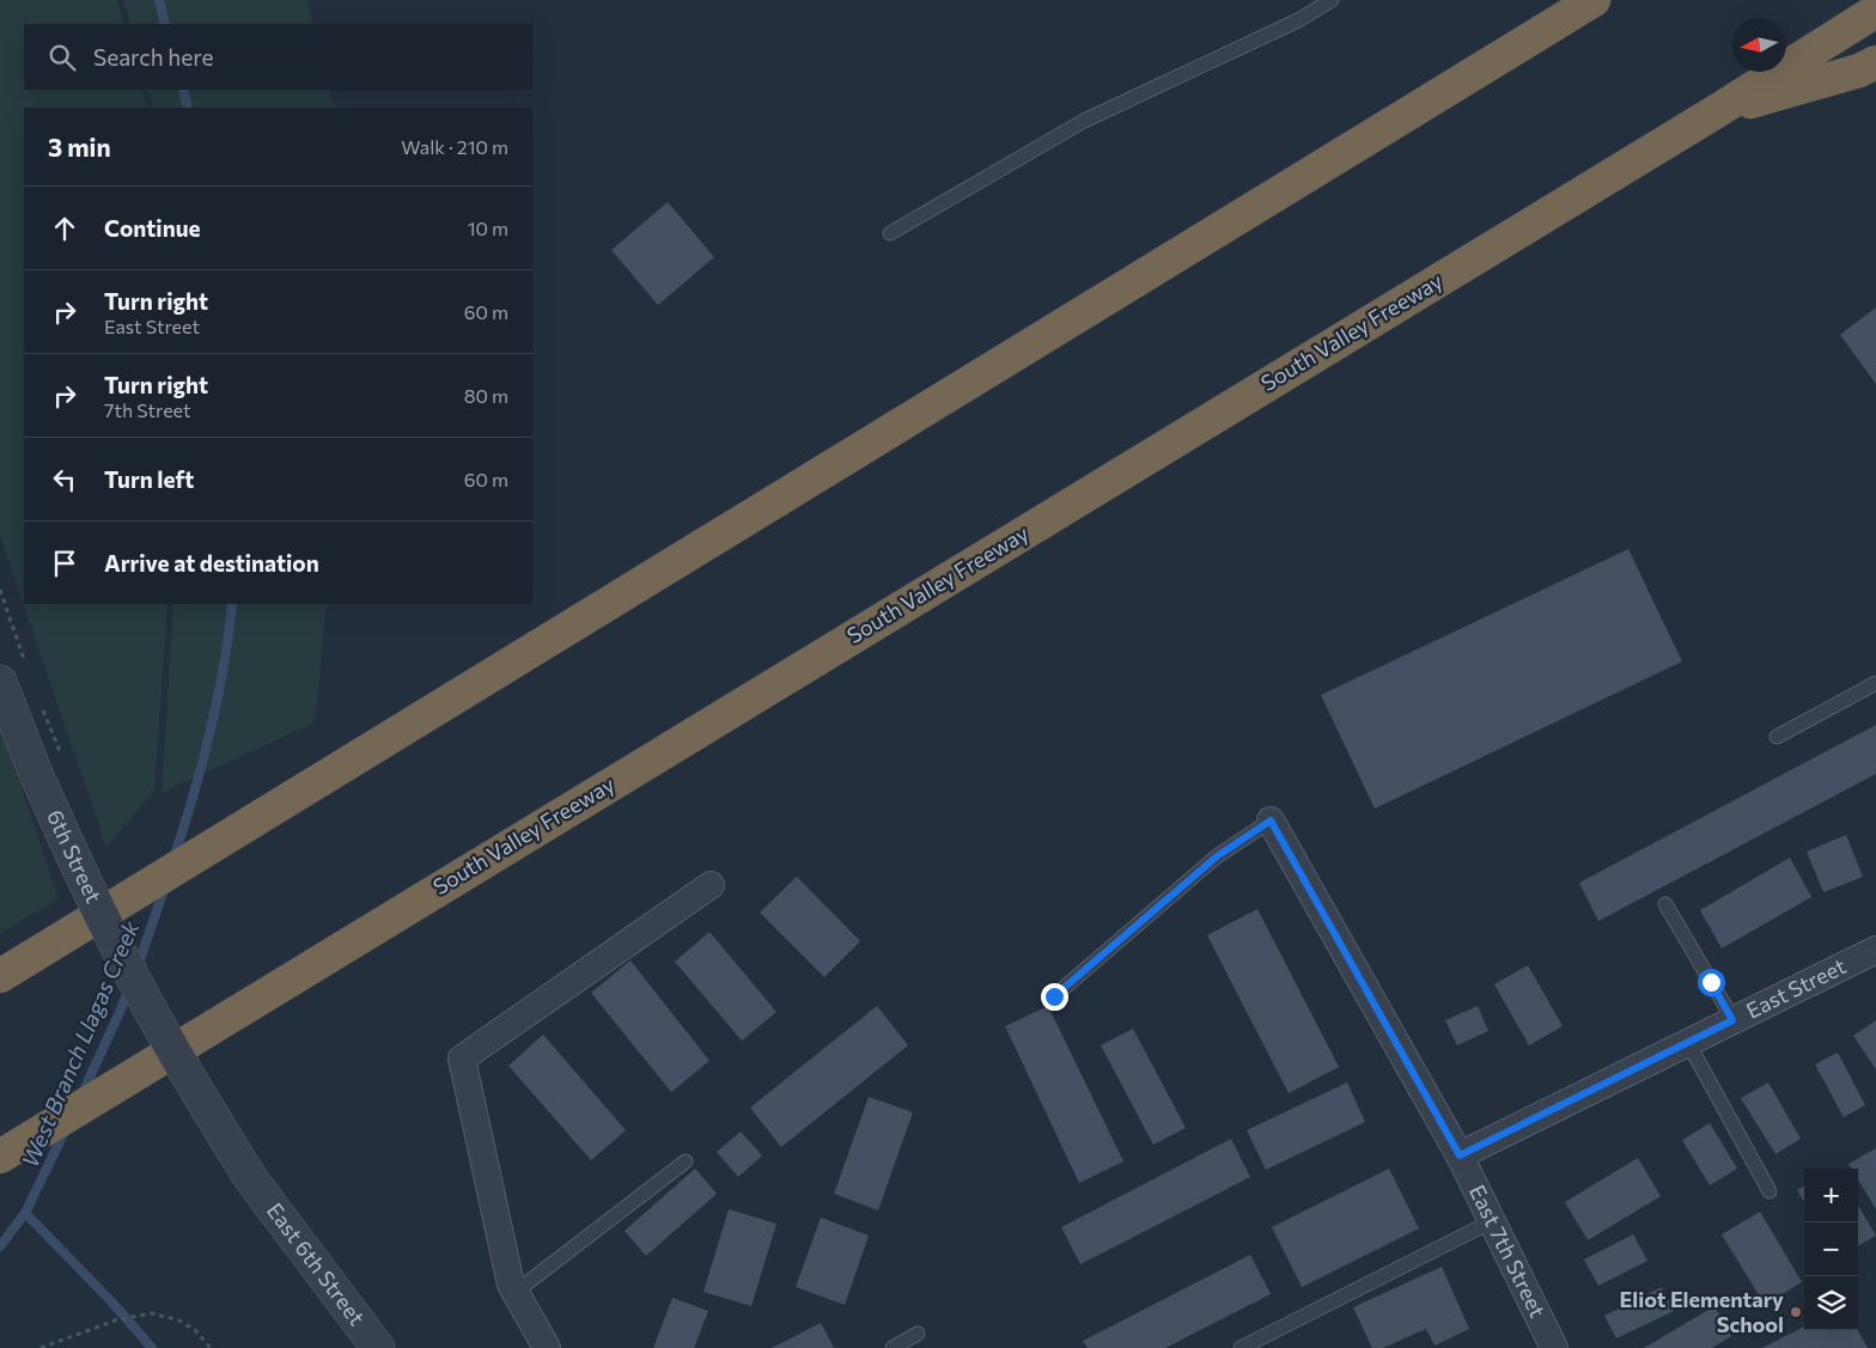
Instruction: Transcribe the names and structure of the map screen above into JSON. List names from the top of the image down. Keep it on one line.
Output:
{"streets":{"highway":["South Valley Freeway"],"street":["6th Street","East Street","East 7th Street","East 6th Street"]},"crossings":[["6th Street","East 6th Street"],["East Street","East 7th Street"]],"water":["West Branch Llagas Creek"],"places":["Eliot Elementary School"],"north":"left","page":{"search":"Search here","heading":["3 min","Walk · 210 m"],"list":[["Continue","10 m"],["Turn right","East Street","60 m"],["Turn right","7th Street","80 m"],["Turn left","60 m"],"Arrive at destination"],"map_buttons":["+","−"]}}
